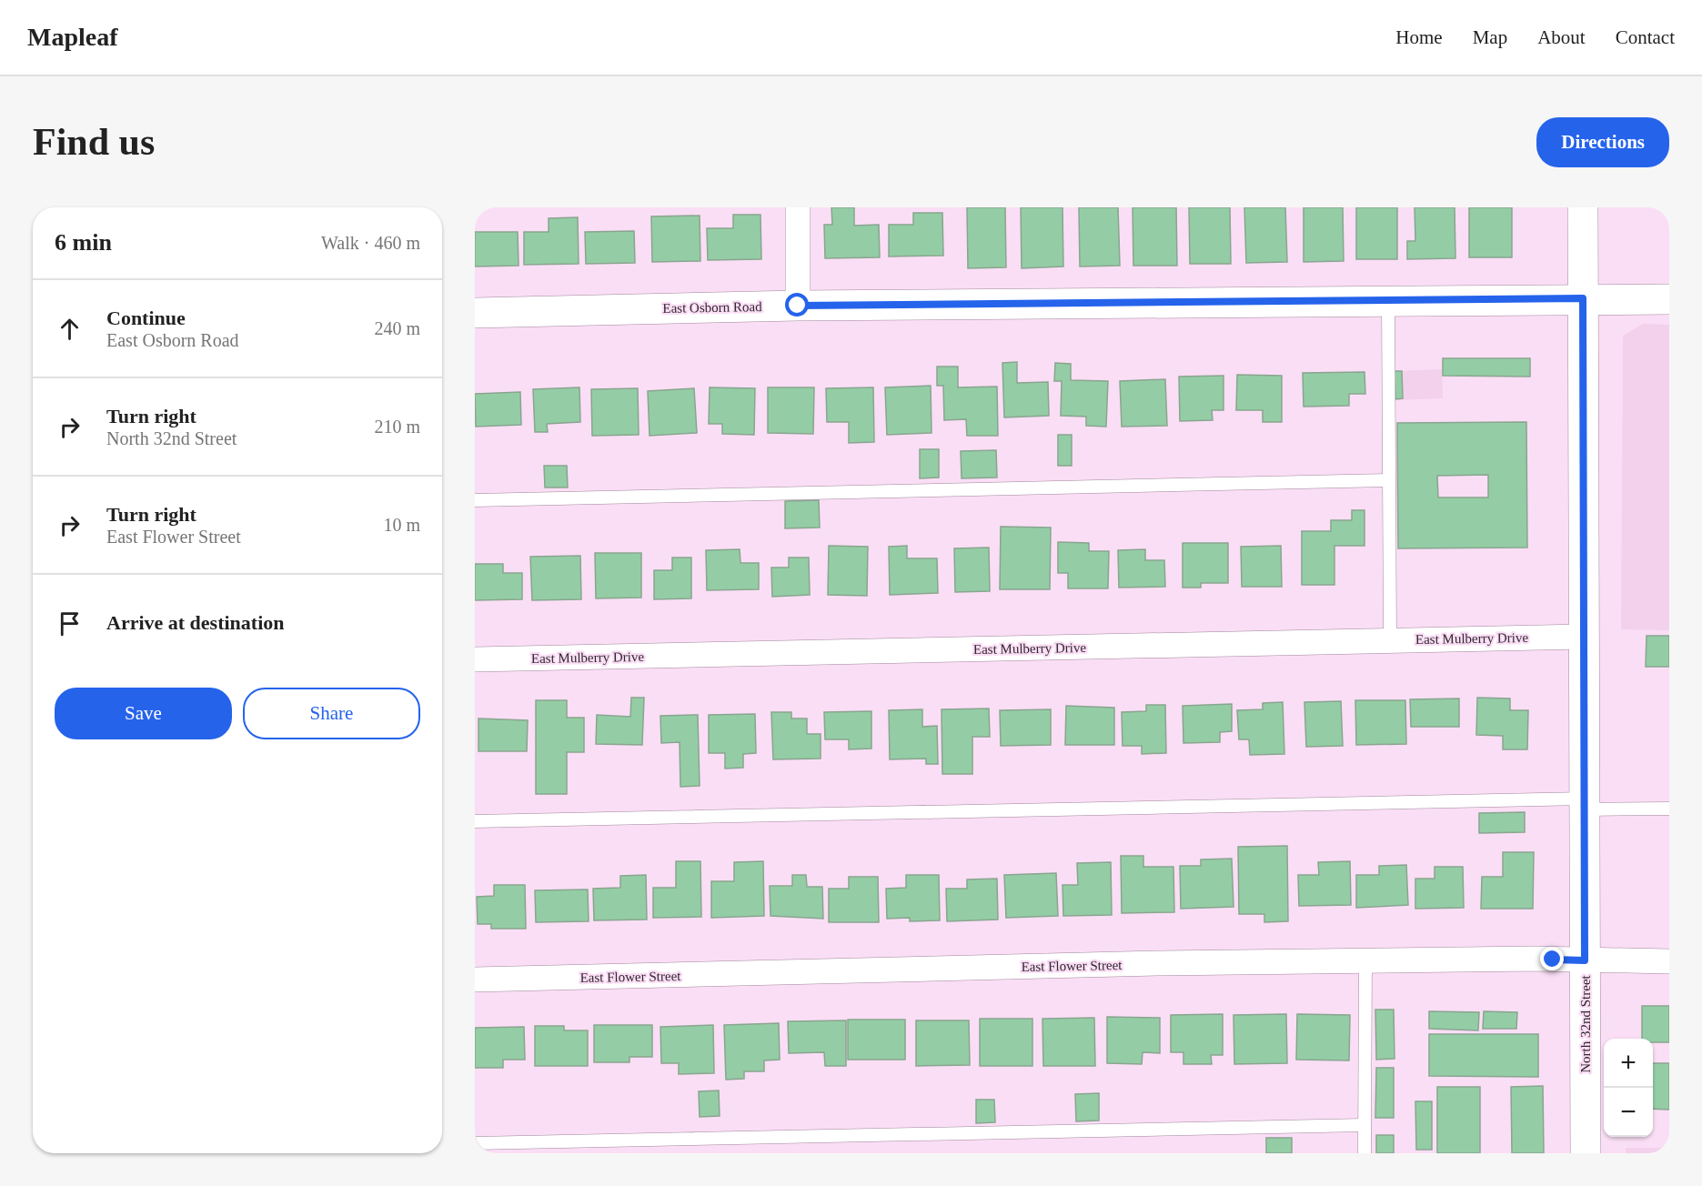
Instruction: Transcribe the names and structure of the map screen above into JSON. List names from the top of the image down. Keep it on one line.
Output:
{"streets":{"main road":["East Osborn Road","North 32nd Street"],"street":["East Mulberry Drive","East Flower Street"]},"crossings":[["East Osborn Road","North 32nd Street"],["East Mulberry Drive","North 32nd Street"],["East Flower Street","North 32nd Street"]],"page":{"header":"Mapleaf","nav":["Home","Map","About","Contact"],"buttons":["Directions",["Save","Share"]],"title":"Find us","heading":["6 min","Walk · 460 m"],"list":[["Continue","East Osborn Road","240 m"],["Turn right","North 32nd Street","210 m"],["Turn right","East Flower Street","10 m"],"Arrive at destination"],"map_buttons":["+","−"]}}
